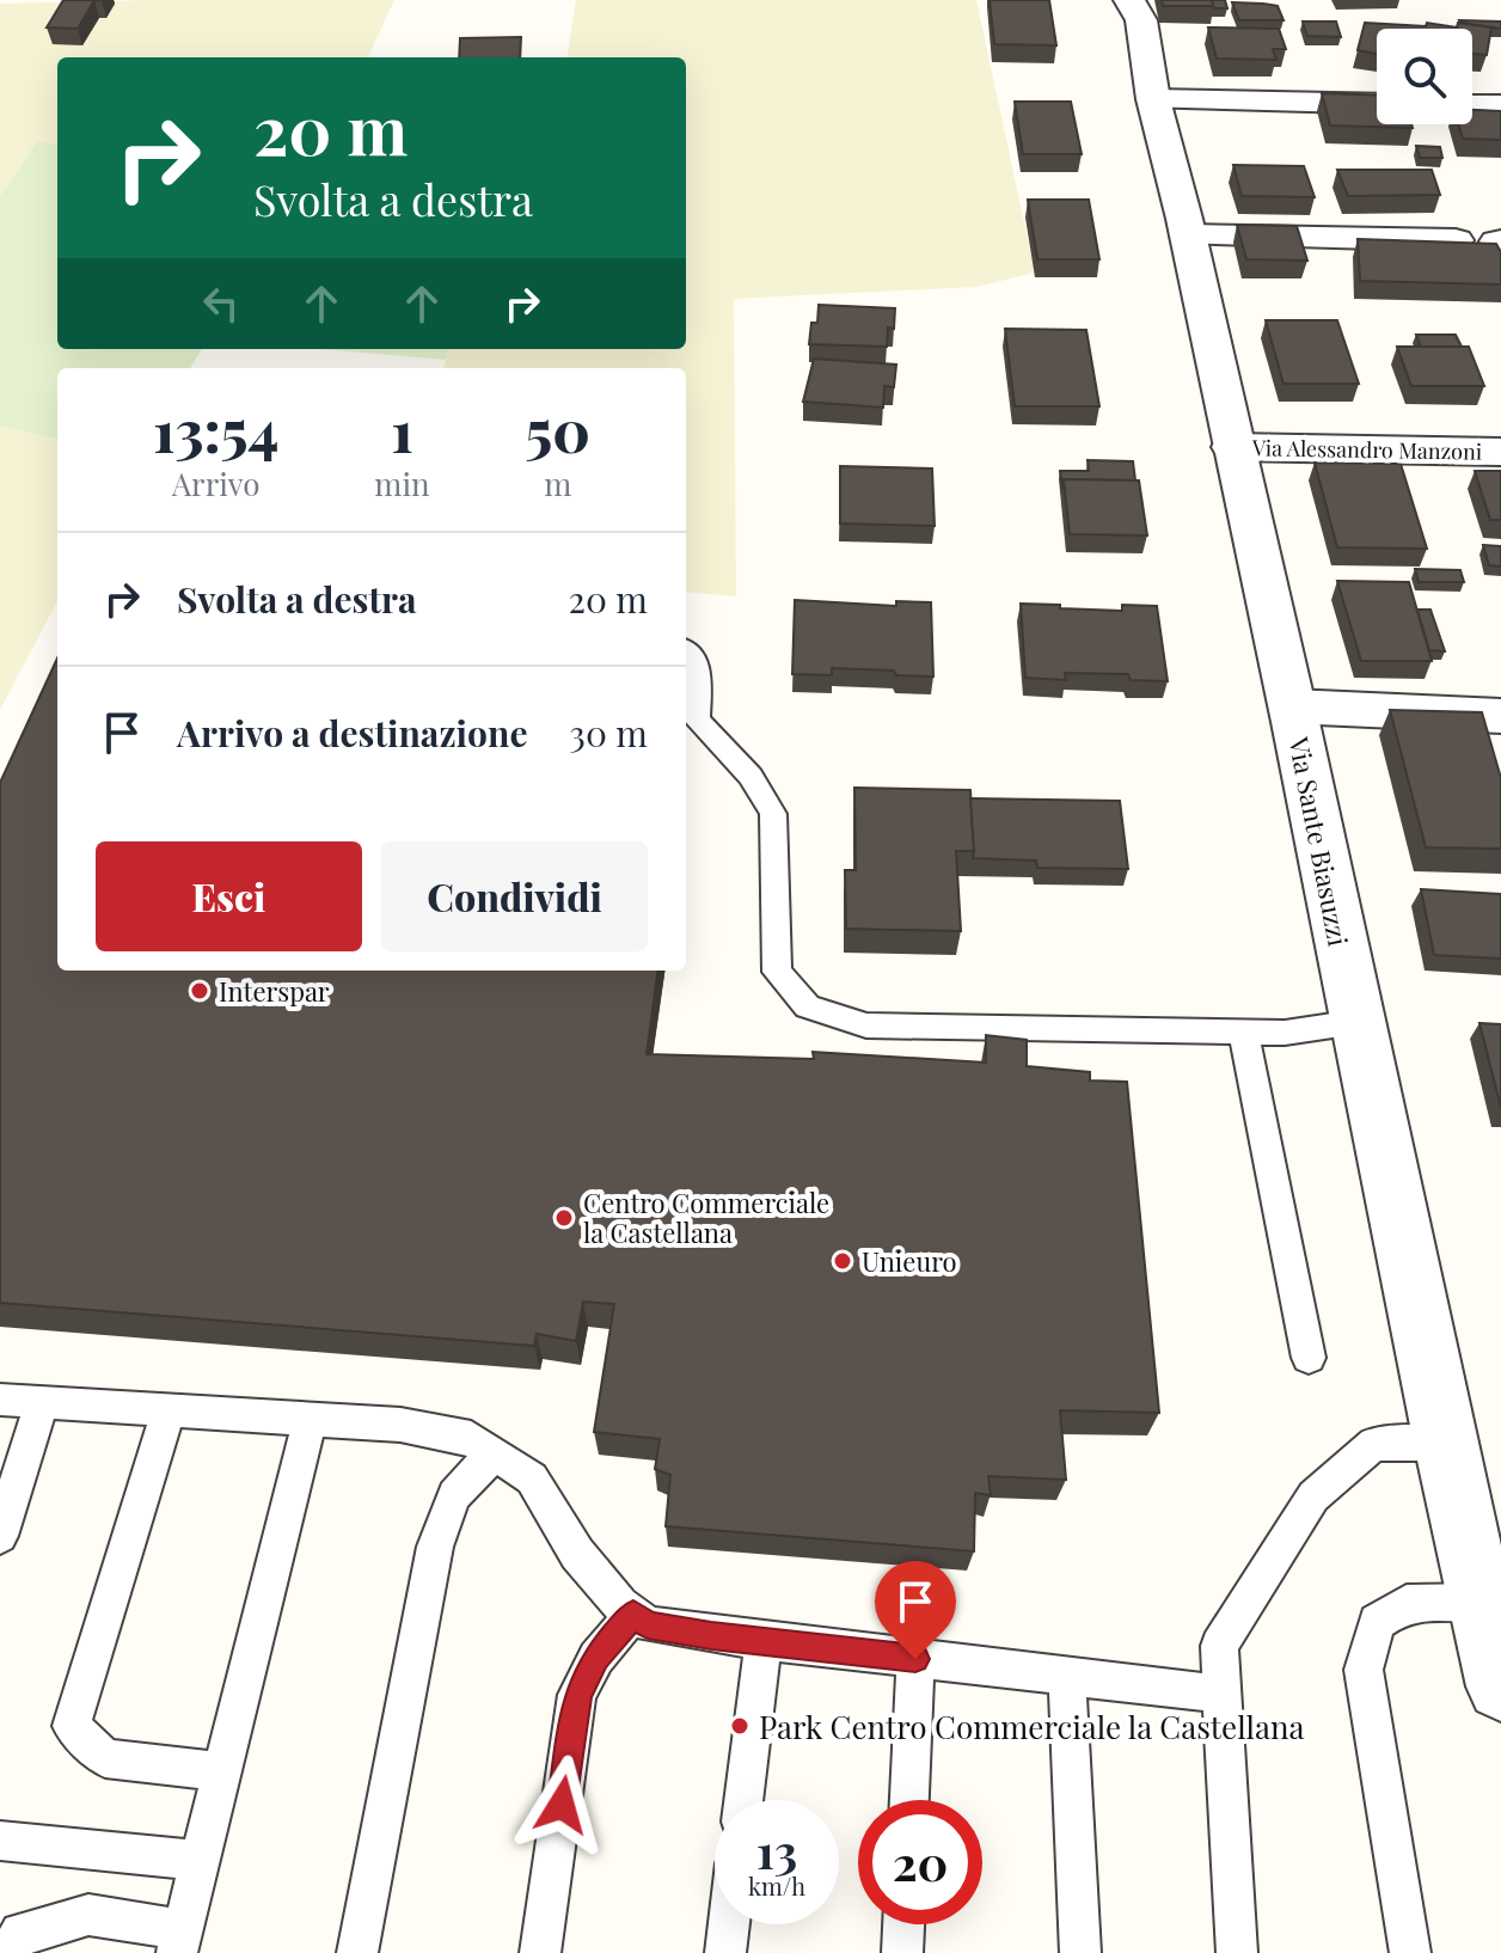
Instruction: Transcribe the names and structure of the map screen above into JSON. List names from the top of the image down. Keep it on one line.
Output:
{"streets":{"street":["Via Alessandro Manzoni","Via Sante Biasuzzi"]},"crossings":[["Via Alessandro Manzoni","Via Sante Biasuzzi"]],"places":["Interspar","Centro Commerciale la Castellana","Unieuro","Park Centro Commerciale la Castellana"],"page":{"turn":["20 m","Svolta a destra"],"eta":["13:54","Arrivo","1","min","50","m"],"list":[{"name":"Svolta a destra","value":"20 m"},{"name":"Arrivo a destinazione","value":"30 m"}],"buttons":["Esci","Condividi"],"speed":"13 km/h","limit":"20"}}
